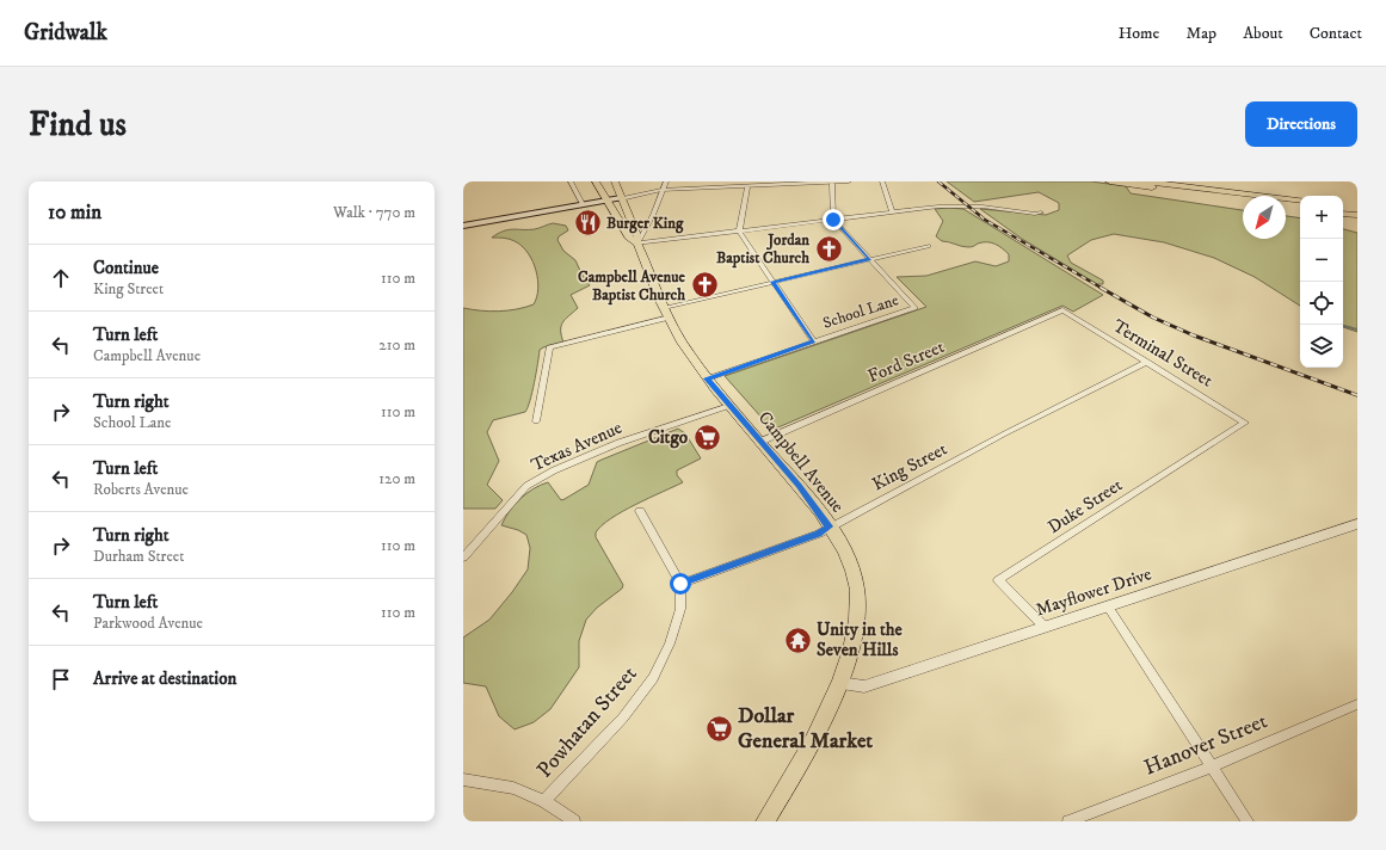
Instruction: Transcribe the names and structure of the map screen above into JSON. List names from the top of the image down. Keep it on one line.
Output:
{"streets":{"main road":["Campbell Avenue"],"street":["School Lane","Terminal Street","Ford Street","Texas Avenue","King Street","Duke Street","Mayflower Drive","Powhatan Street","Hanover Street"]},"crossings":[["School Lane","Campbell Avenue"],["Terminal Street","Ford Street"],["Terminal Street","King Street"],["Terminal Street","Duke Street"],["Ford Street","Campbell Avenue"],["Texas Avenue","Campbell Avenue"],["Campbell Avenue","King Street"],["Campbell Avenue","Mayflower Drive"],["King Street","Powhatan Street"],["Duke Street","Mayflower Drive"]],"places":{"restaurant":["Burger King"],"church":["Jordan Baptist Church","Campbell Avenue Baptist Church"],"supermarket":["Citgo","Dollar General Market"],"temple":["Unity in the Seven Hills"]},"north":"bottom left","page":{"header":"Gridwalk","nav":["Home","Map","About","Contact"],"buttons":"Directions","title":"Find us","heading":["10 min","Walk · 770 m"],"map_buttons":["+","−"],"list":[["Continue","King Street","110 m"],["Turn left","Campbell Avenue","210 m"],["Turn right","School Lane","110 m"],["Turn left","Roberts Avenue","120 m"],["Turn right","Durham Street","110 m"],["Turn left","Parkwood Avenue","110 m"],"Arrive at destination"]}}
